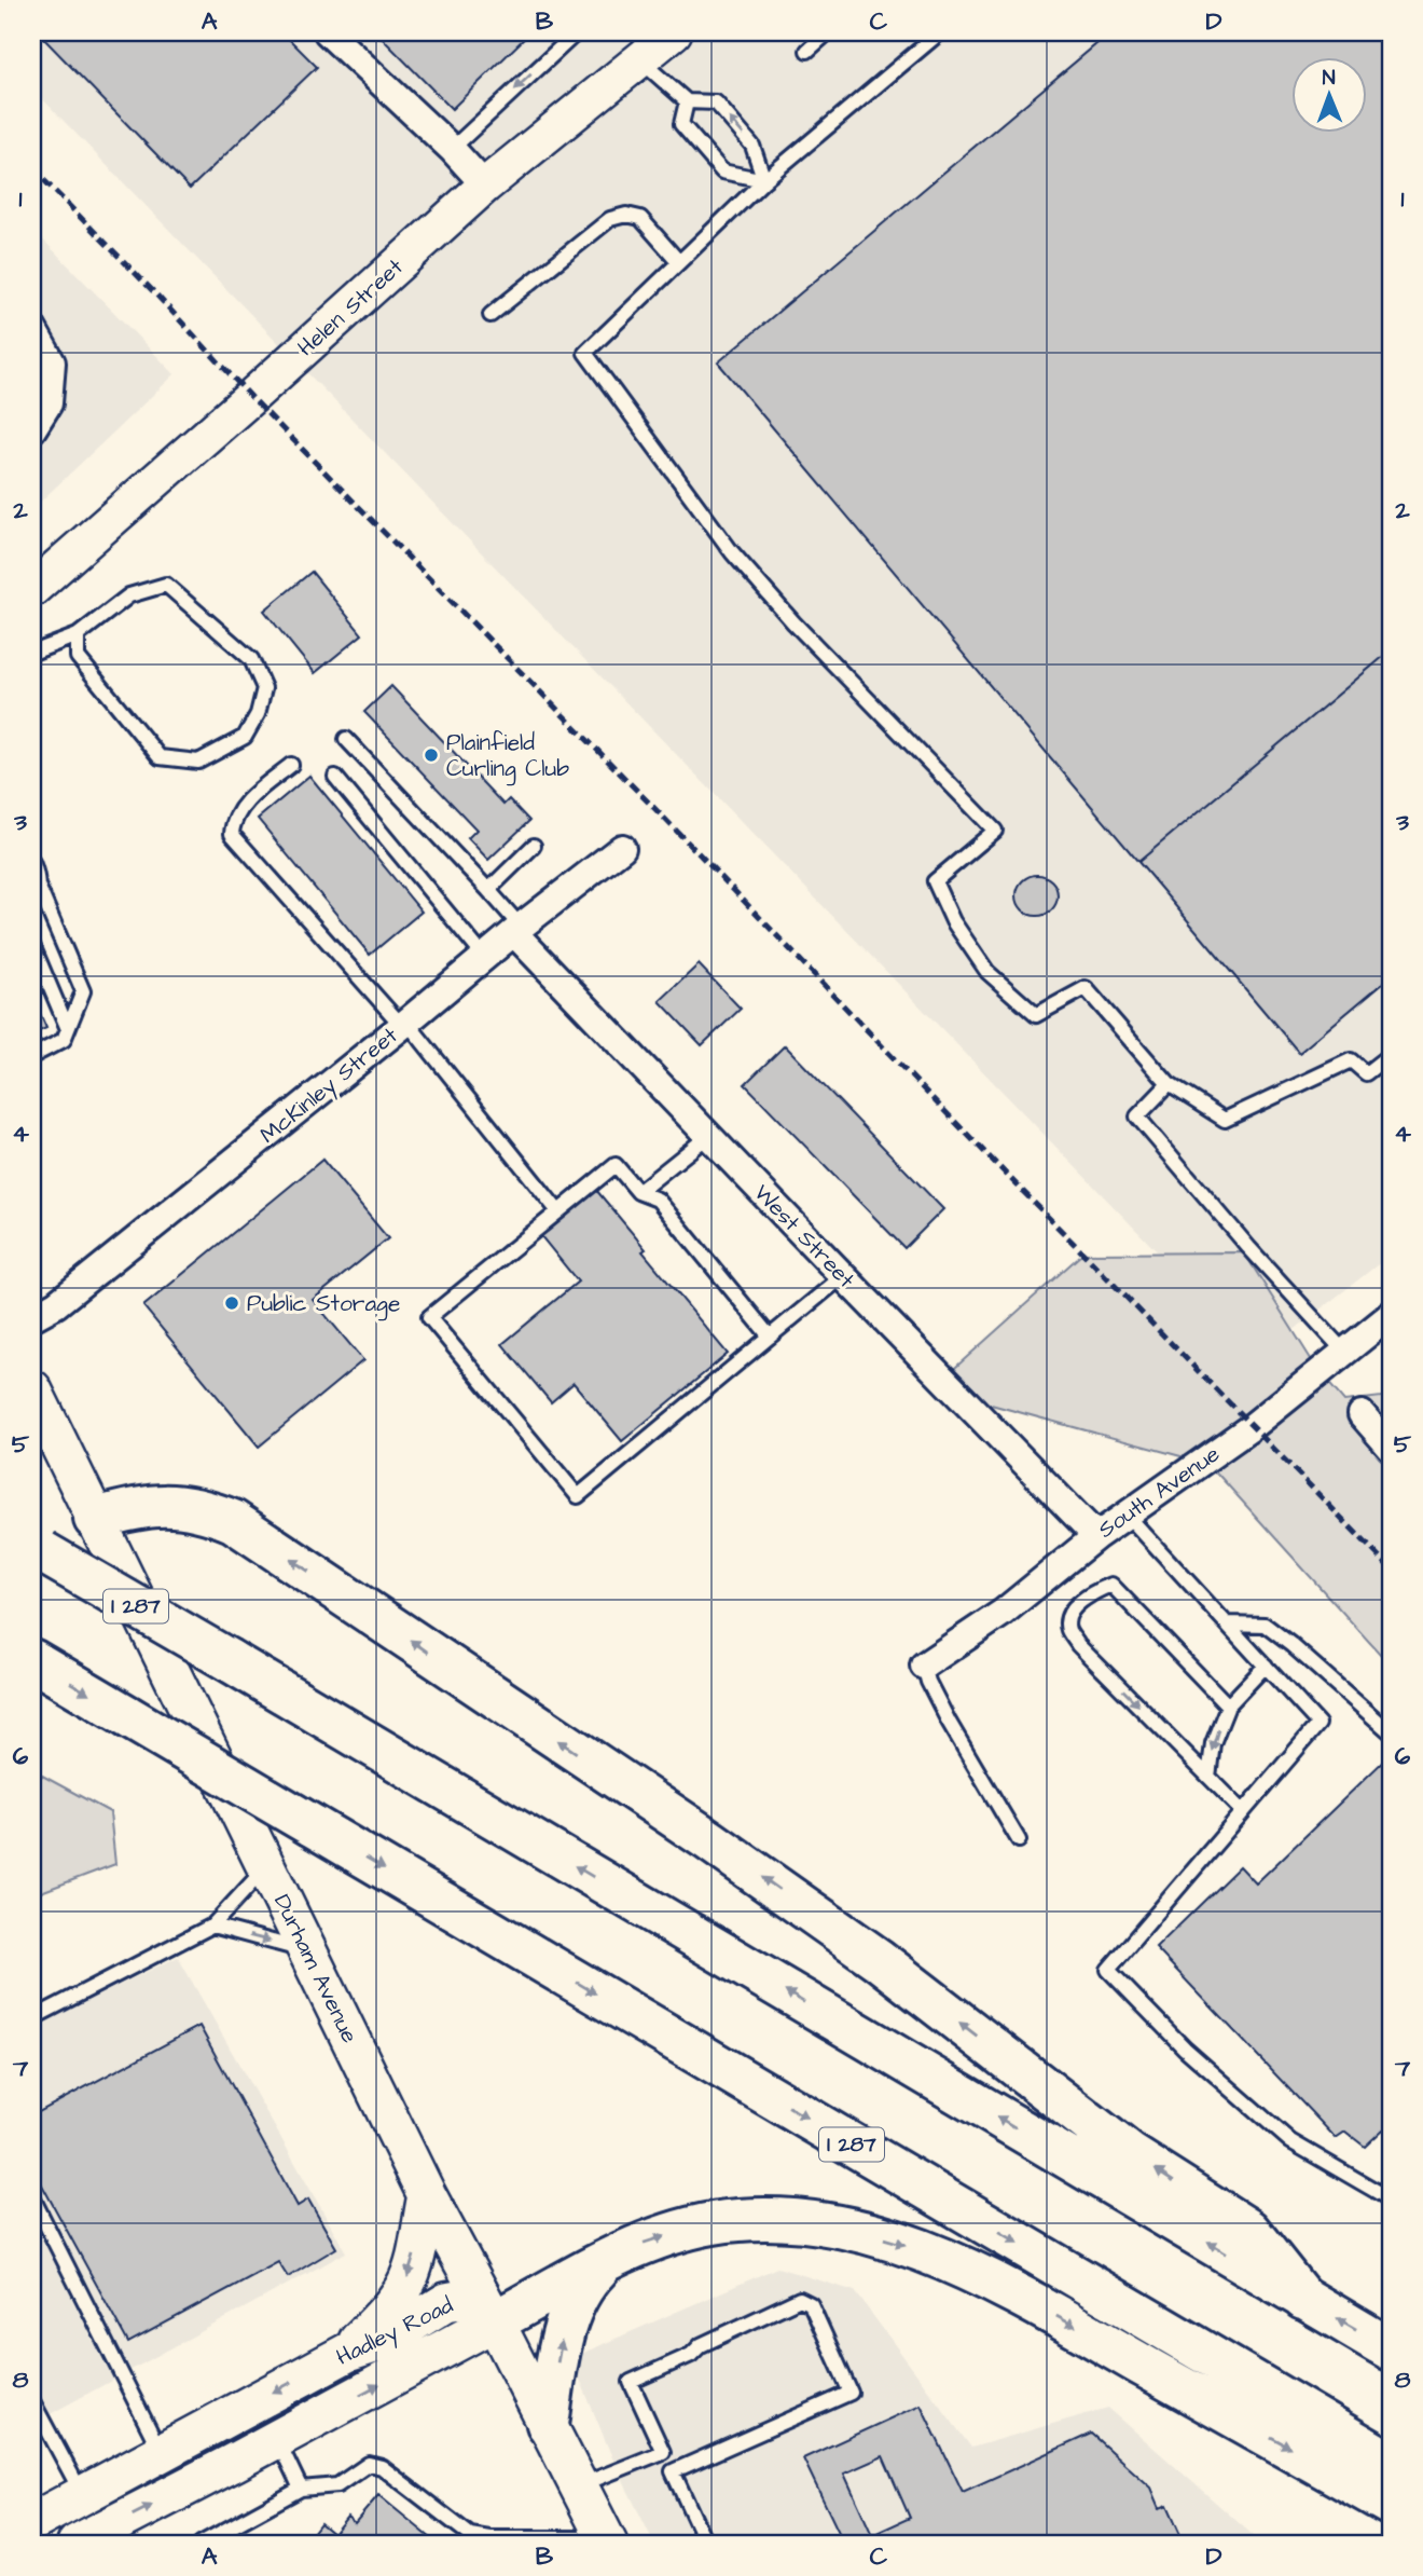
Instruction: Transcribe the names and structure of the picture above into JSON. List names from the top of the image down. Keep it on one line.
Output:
{"streets":{"highway":["I 287"],"main road":["Durham Avenue","Hadley Road"],"street":["Helen Street","McKinley Street","West Street","South Avenue"]},"crossings":[["McKinley Street","West Street"],["West Street","South Avenue"],["Durham Avenue","Hadley Road"]],"places":["Plainfield Curling Club","Public Storage"],"north":"top","grid":{"columns":["A","B","C","D"],"rows":["1","2","3","4","5","6","7","8"]}}
